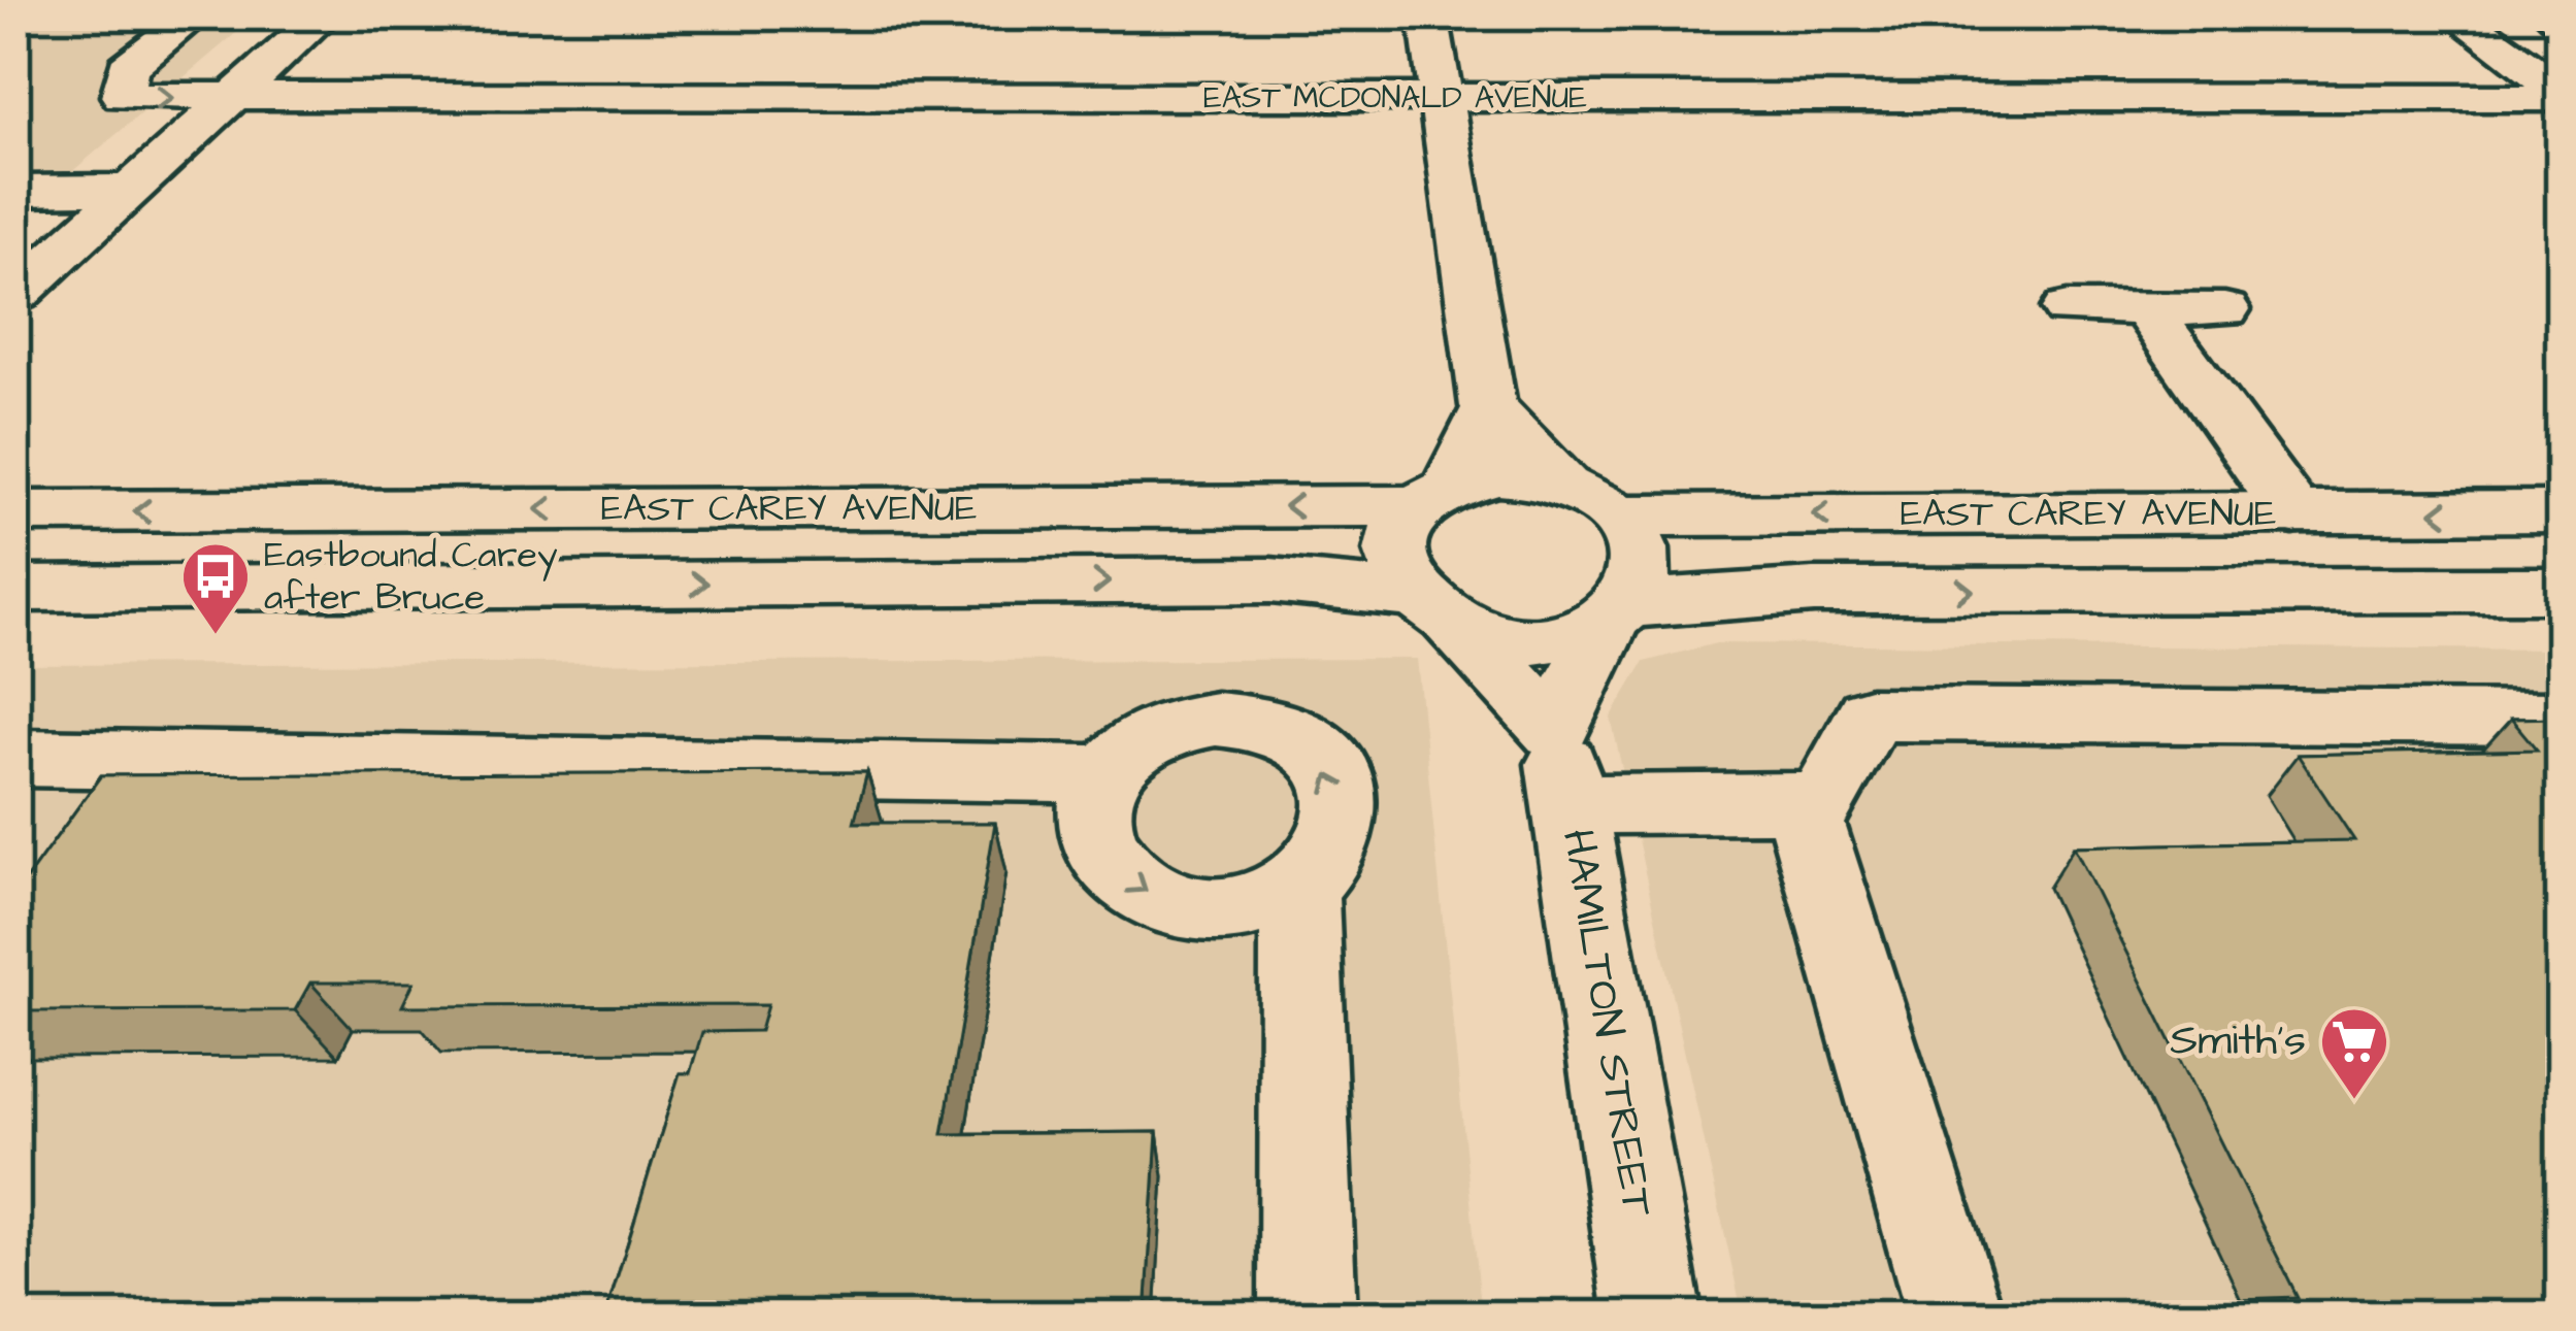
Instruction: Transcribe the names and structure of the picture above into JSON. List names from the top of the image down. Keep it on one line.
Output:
{"streets":{"main road":["EAST MCDONALD AVENUE","EAST CAREY AVENUE","HAMILTON STREET"]},"places":{"bus stop":["Eastbound Carey after Bruce"],"supermarket":["Smith's"]}}
